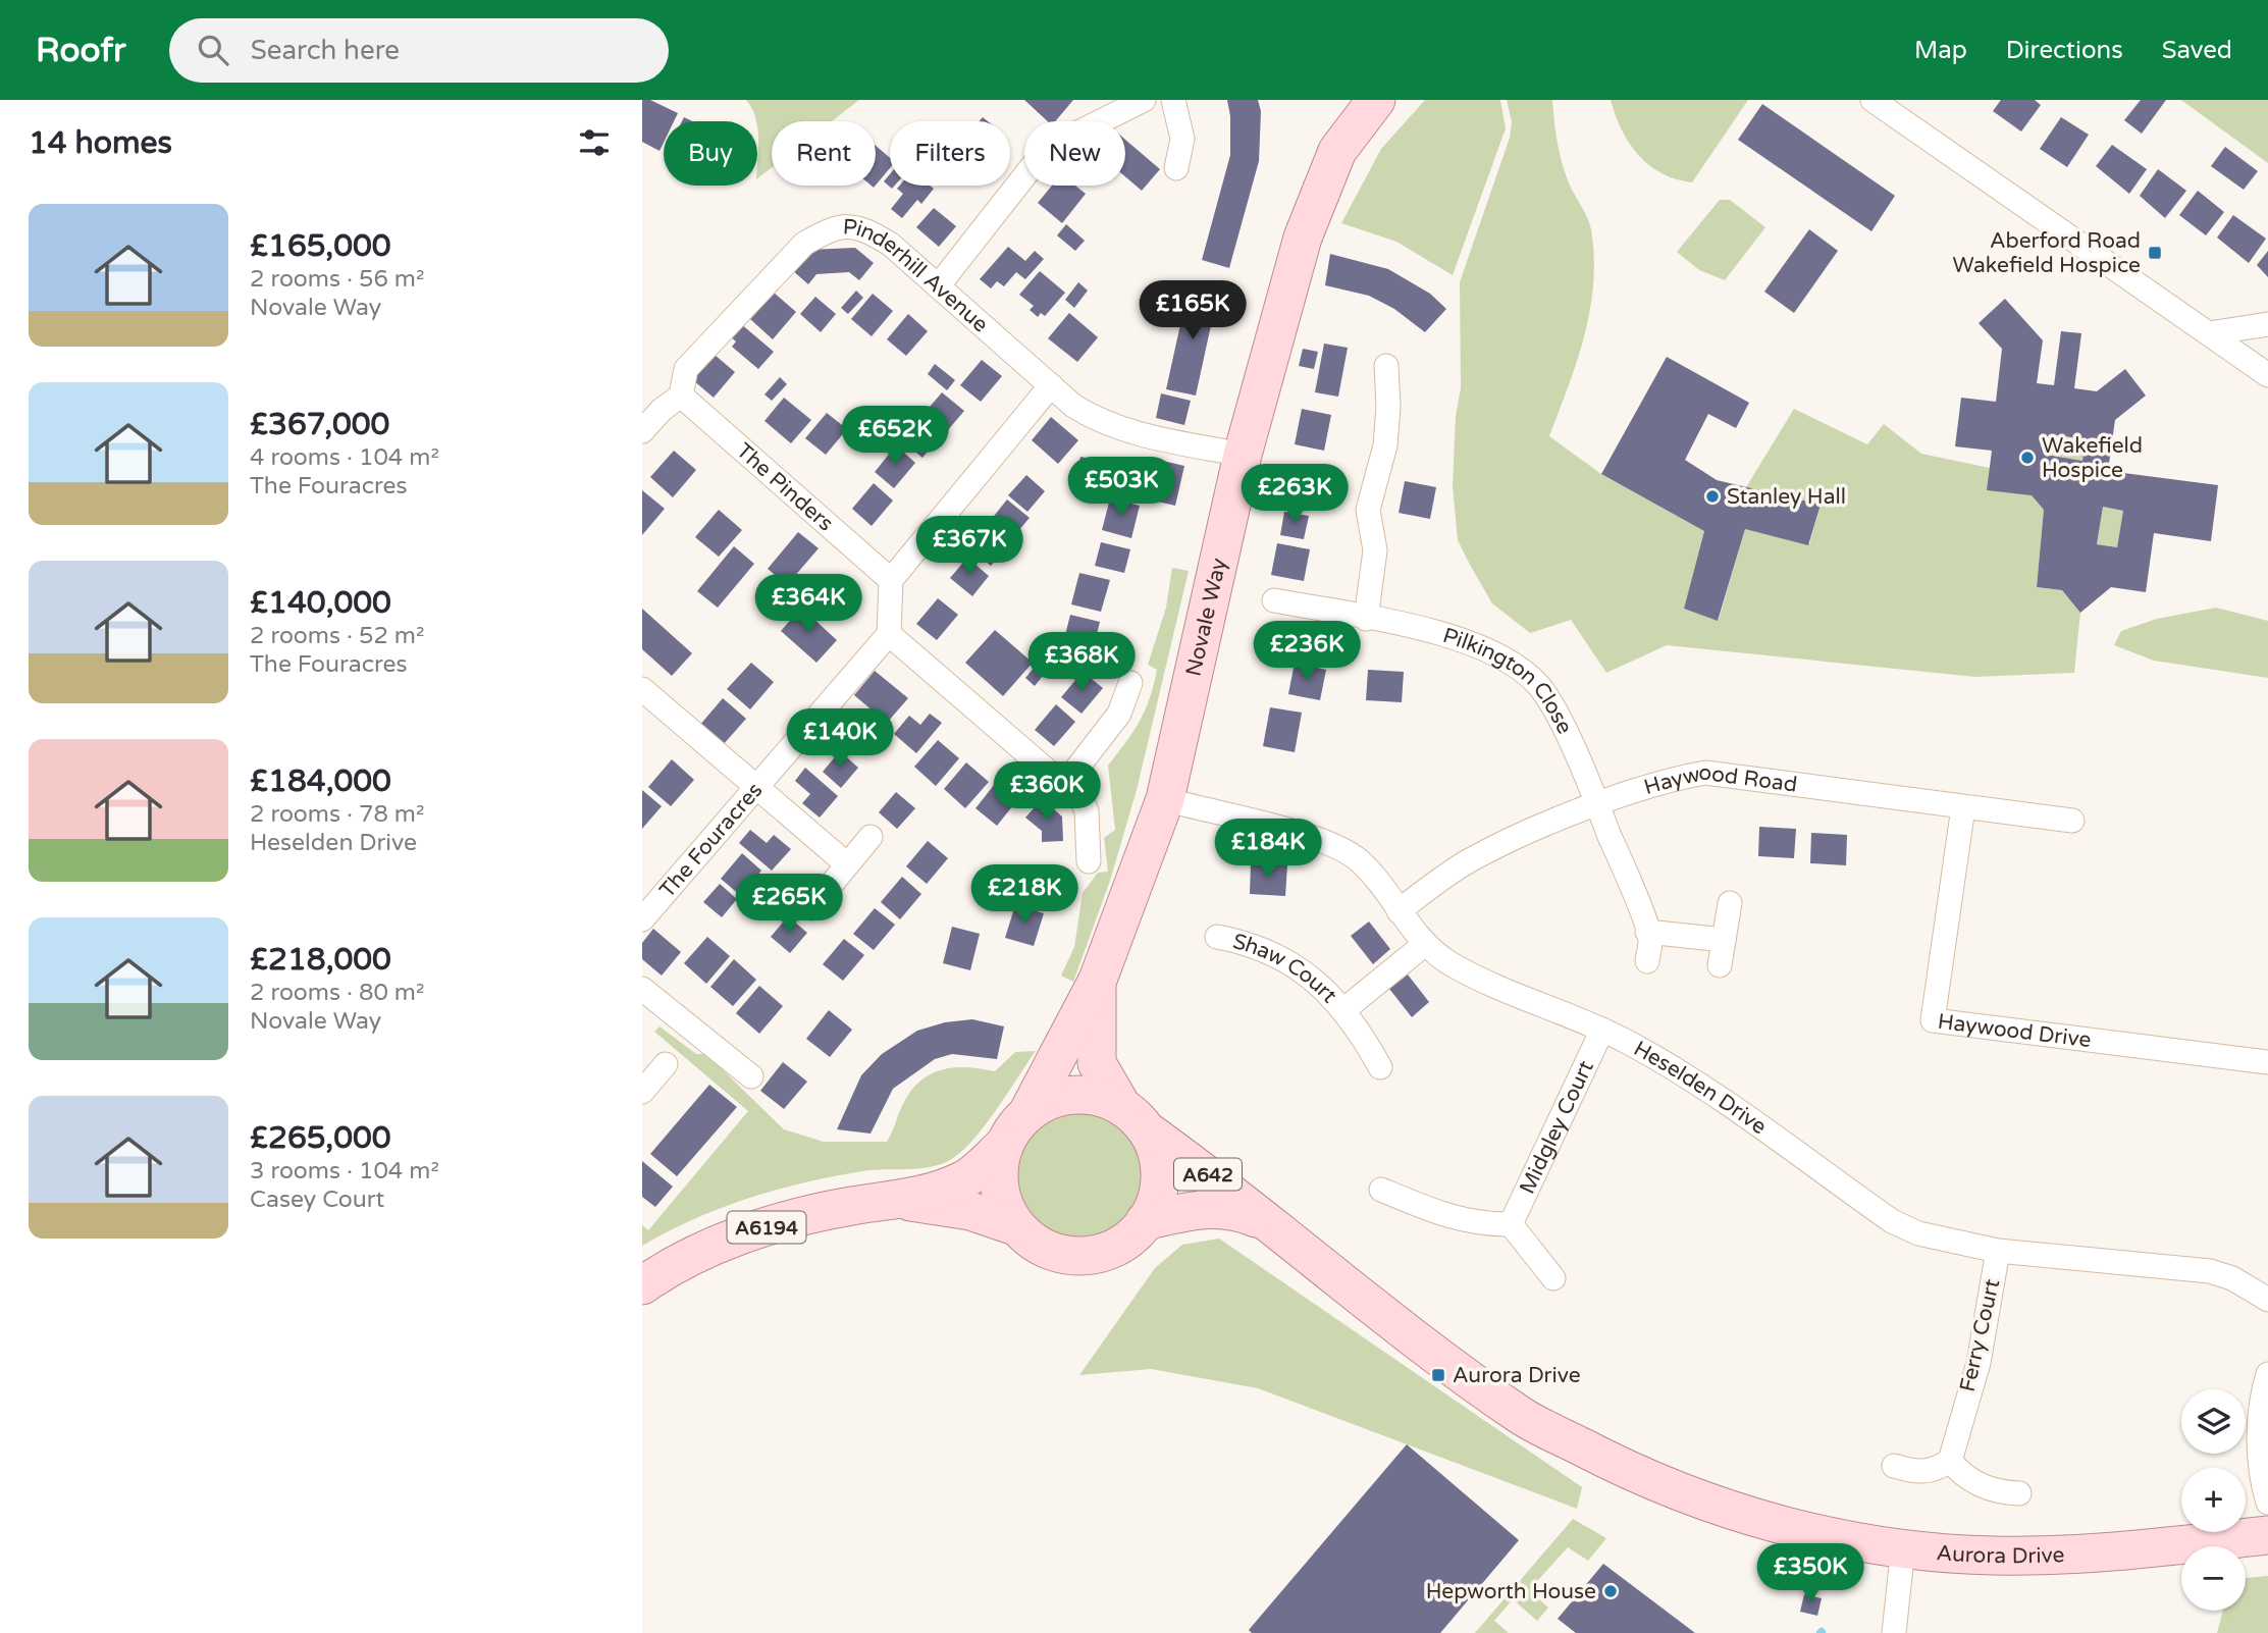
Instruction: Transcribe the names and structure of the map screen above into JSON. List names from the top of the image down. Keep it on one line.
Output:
{"streets":{"main road":["Novale Way","A642","A6194","Aurora Drive"],"street":["Pinderhill Avenue","The Pinders","Pilkington Close","Haywood Road","The Fouracres","Shaw Court","Haywood Drive","Heselden Drive","Midgley Court","Ferry Court"]},"crossings":[["Pinderhill Avenue","The Pinders"],["Pinderhill Avenue","Novale Way"],["Novale Way","Heselden Drive"],["Novale Way","A6194"],["Novale Way","Aurora Drive"],["Pilkington Close","Haywood Road"],["Haywood Road","Haywood Drive"],["Haywood Road","Heselden Drive"],["Shaw Court","Heselden Drive"],["Heselden Drive","Midgley Court"],["Heselden Drive","Ferry Court"],["A6194","Aurora Drive"]],"places":{"transit":["Aberford Road Wakefield Hospice","Aurora Drive"],"other":["Wakefield Hospice","Stanley Hall","Hepworth House"]},"page":{"header":"Roofr","search":"Search here","nav":["Map","Directions","Saved"],"heading":"14 homes","chip":["Buy","Rent","Filters","New"],"list":[{"name":"£165,000","note":"2 rooms · 56 m² · Novale Way"},{"name":"£367,000","note":"4 rooms · 104 m² · The Fouracres"},{"name":"£140,000","note":"2 rooms · 52 m² · The Fouracres"},{"name":"£184,000","note":"2 rooms · 78 m² · Heselden Drive"},{"name":"£218,000","note":"2 rooms · 80 m² · Novale Way"},{"name":"£265,000","note":"3 rooms · 104 m² · Casey Court"}],"price":["£165K","£652K","£503K","£263K","£367K","£364K","£236K","£368K","£140K","£360K","£184K","£218K","£265K","£350K"],"map_buttons":["+","−"]}}
